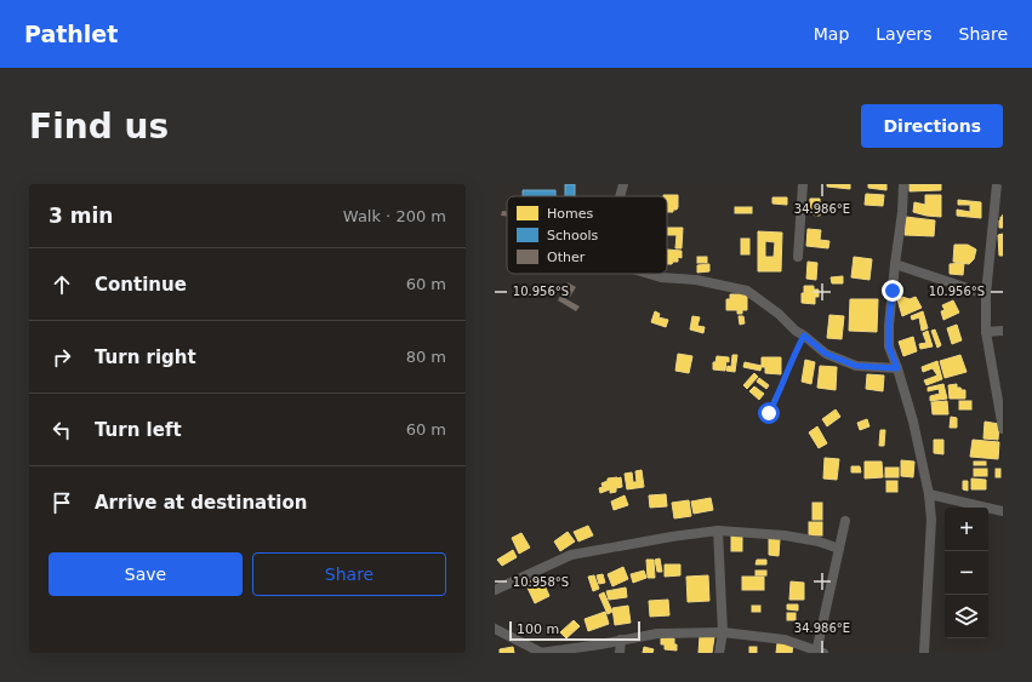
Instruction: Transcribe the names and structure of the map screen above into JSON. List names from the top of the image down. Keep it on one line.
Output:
{"legend":["Homes","Schools","Other"],"scale_bar":"100 m","page":{"header":"Pathlet","nav":["Map","Layers","Share"],"buttons":["Directions",["Save","Share"]],"title":"Find us","heading":["3 min","Walk · 200 m"],"list":[["Continue","60 m"],["Turn right","80 m"],["Turn left","60 m"],"Arrive at destination"],"map_buttons":["+","−"],"scale":"100 m"},"coordinates":["34.986°E","10.956°S","10.958°S"]}
